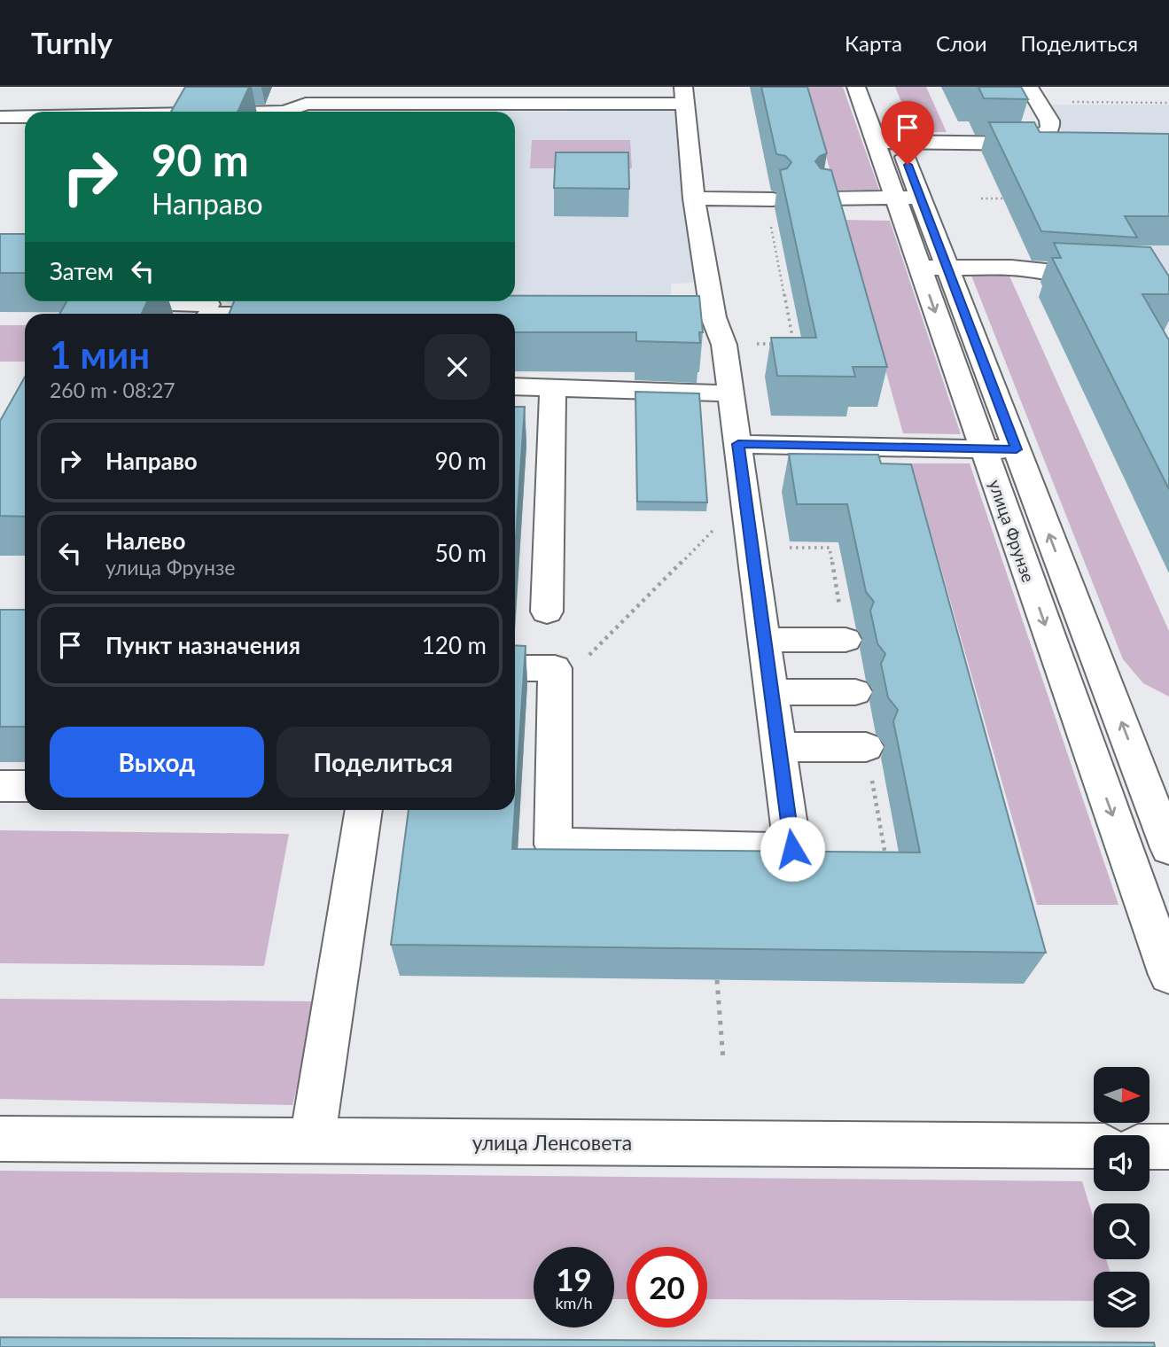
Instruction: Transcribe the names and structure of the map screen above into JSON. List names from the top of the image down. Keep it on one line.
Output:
{"streets":{"street":["улица Фрунзе","улица Ленсовета"]},"north":"right","page":{"header":"Turnly","nav":["Карта","Слои","Поделиться"],"turn":["90 m","Направо"],"then":"Затем","heading":["1 мин","260 m · 08:27"],"list":[{"name":"Направо","value":"90 m"},{"name":"Налево","note":"улица Фрунзе","value":"50 m"},{"name":"Пункт назначения","value":"120 m"}],"buttons":["Выход","Поделиться"],"speed":"19 km/h","limit":"20"}}
